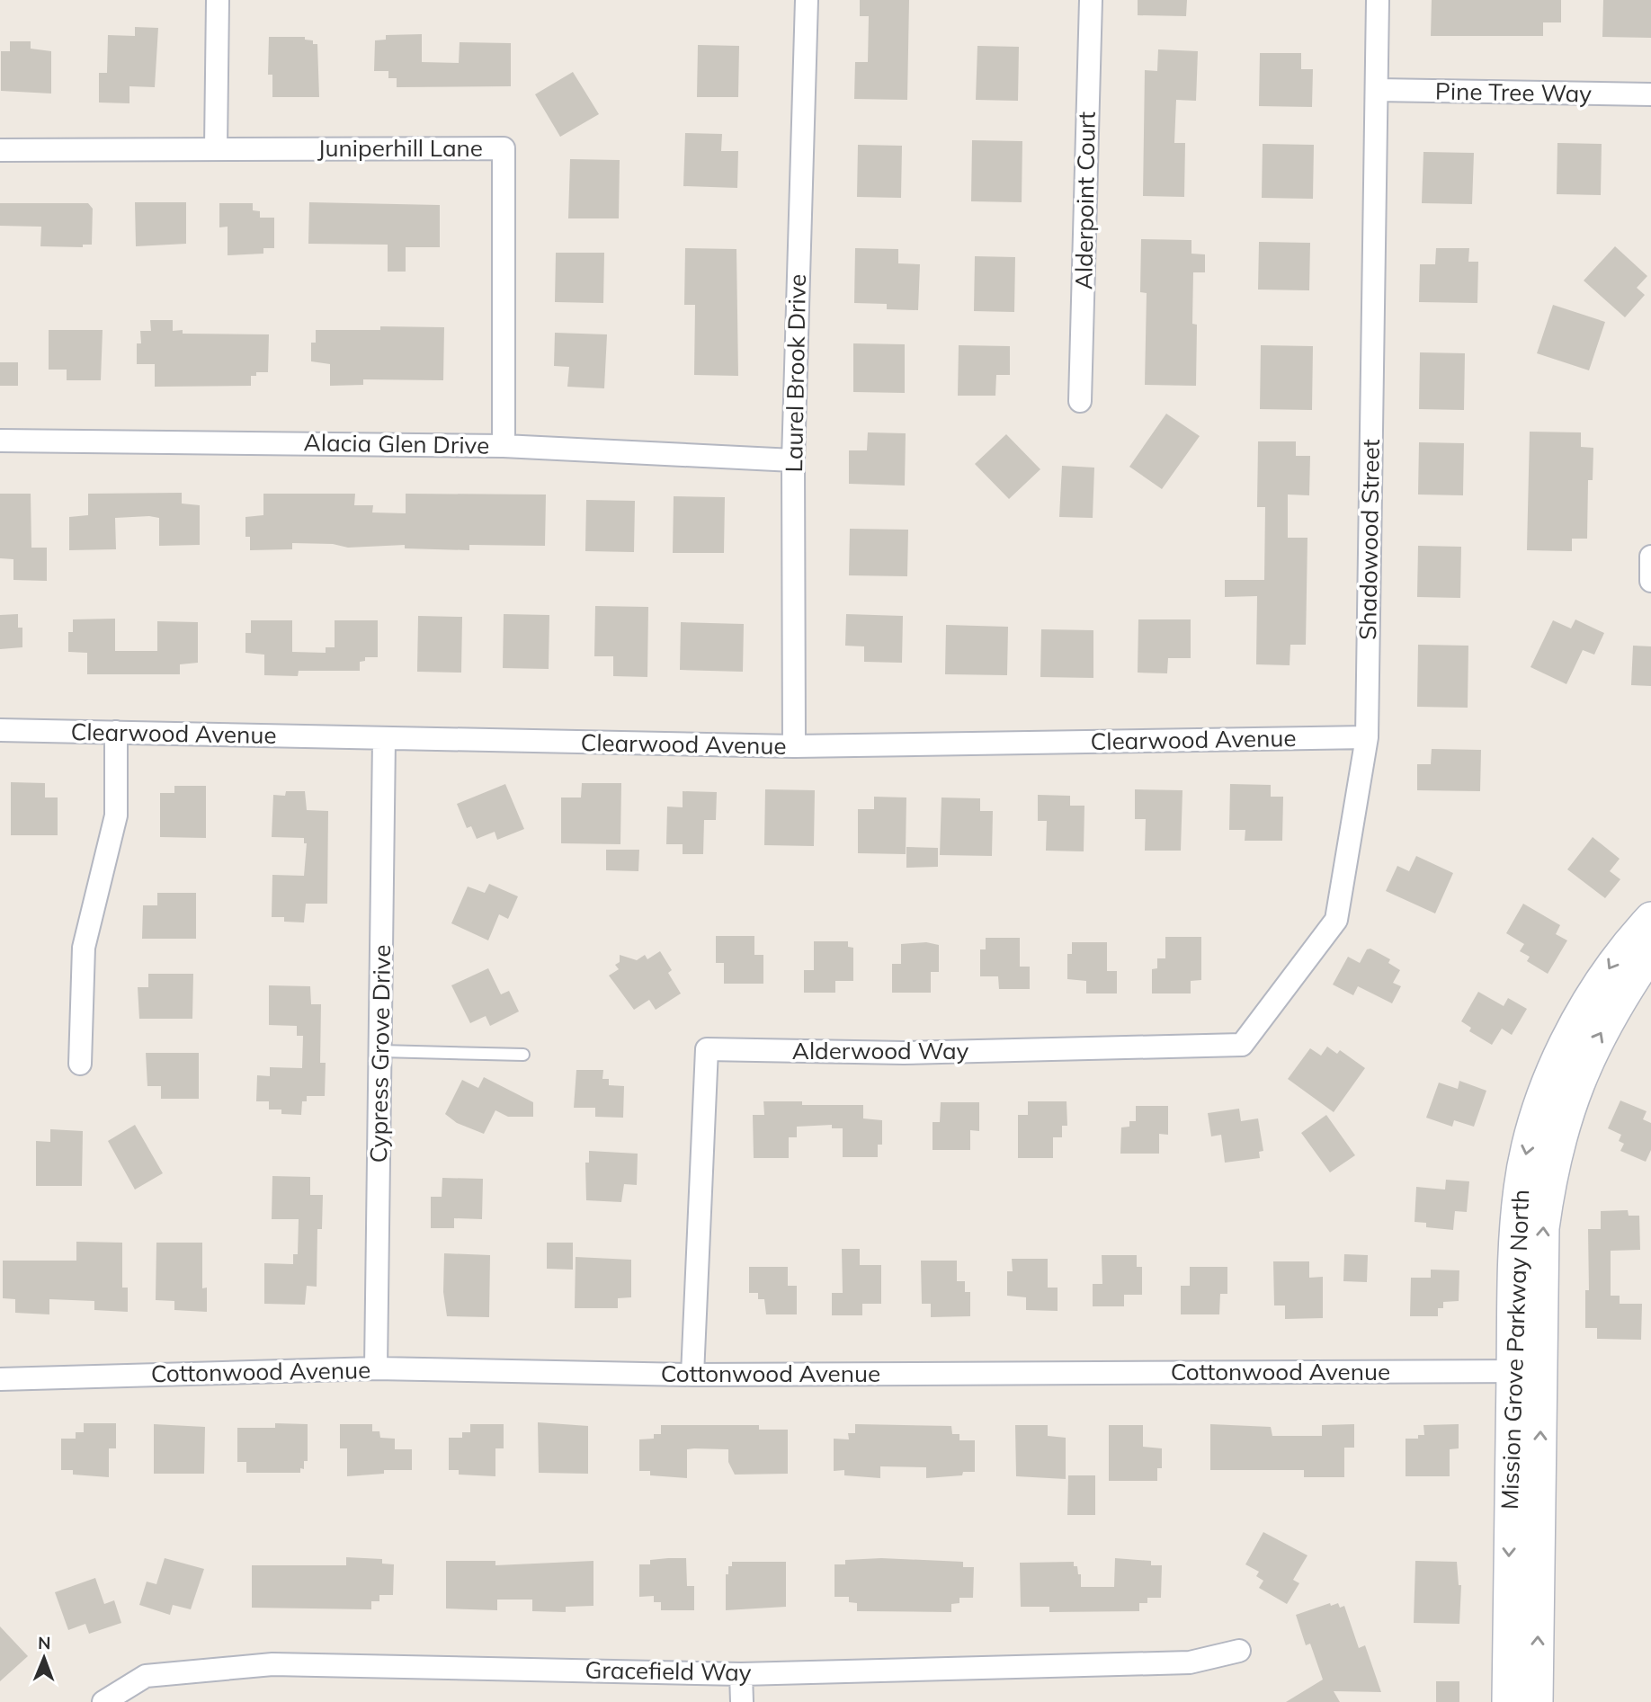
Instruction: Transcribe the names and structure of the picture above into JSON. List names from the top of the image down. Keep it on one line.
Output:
{"streets":{"street":["Pine Tree Way","Juniperhill Lane","Alderpoint Court","Laurel Brook Drive","Alacia Glen Drive","Shadowood Street","Clearwood Avenue","Alderwood Way","Cypress Grove Drive","Mission Grove Parkway North","Cottonwood Avenue","Gracefield Way"]},"crossings":[["Pine Tree Way","Shadowood Street"],["Juniperhill Lane","Alacia Glen Drive"],["Laurel Brook Drive","Alacia Glen Drive"],["Laurel Brook Drive","Clearwood Avenue"],["Shadowood Street","Clearwood Avenue"],["Shadowood Street","Alderwood Way"],["Clearwood Avenue","Cypress Grove Drive"],["Alderwood Way","Cottonwood Avenue"],["Cypress Grove Drive","Cottonwood Avenue"],["Mission Grove Parkway North","Cottonwood Avenue"]],"north":"top"}
